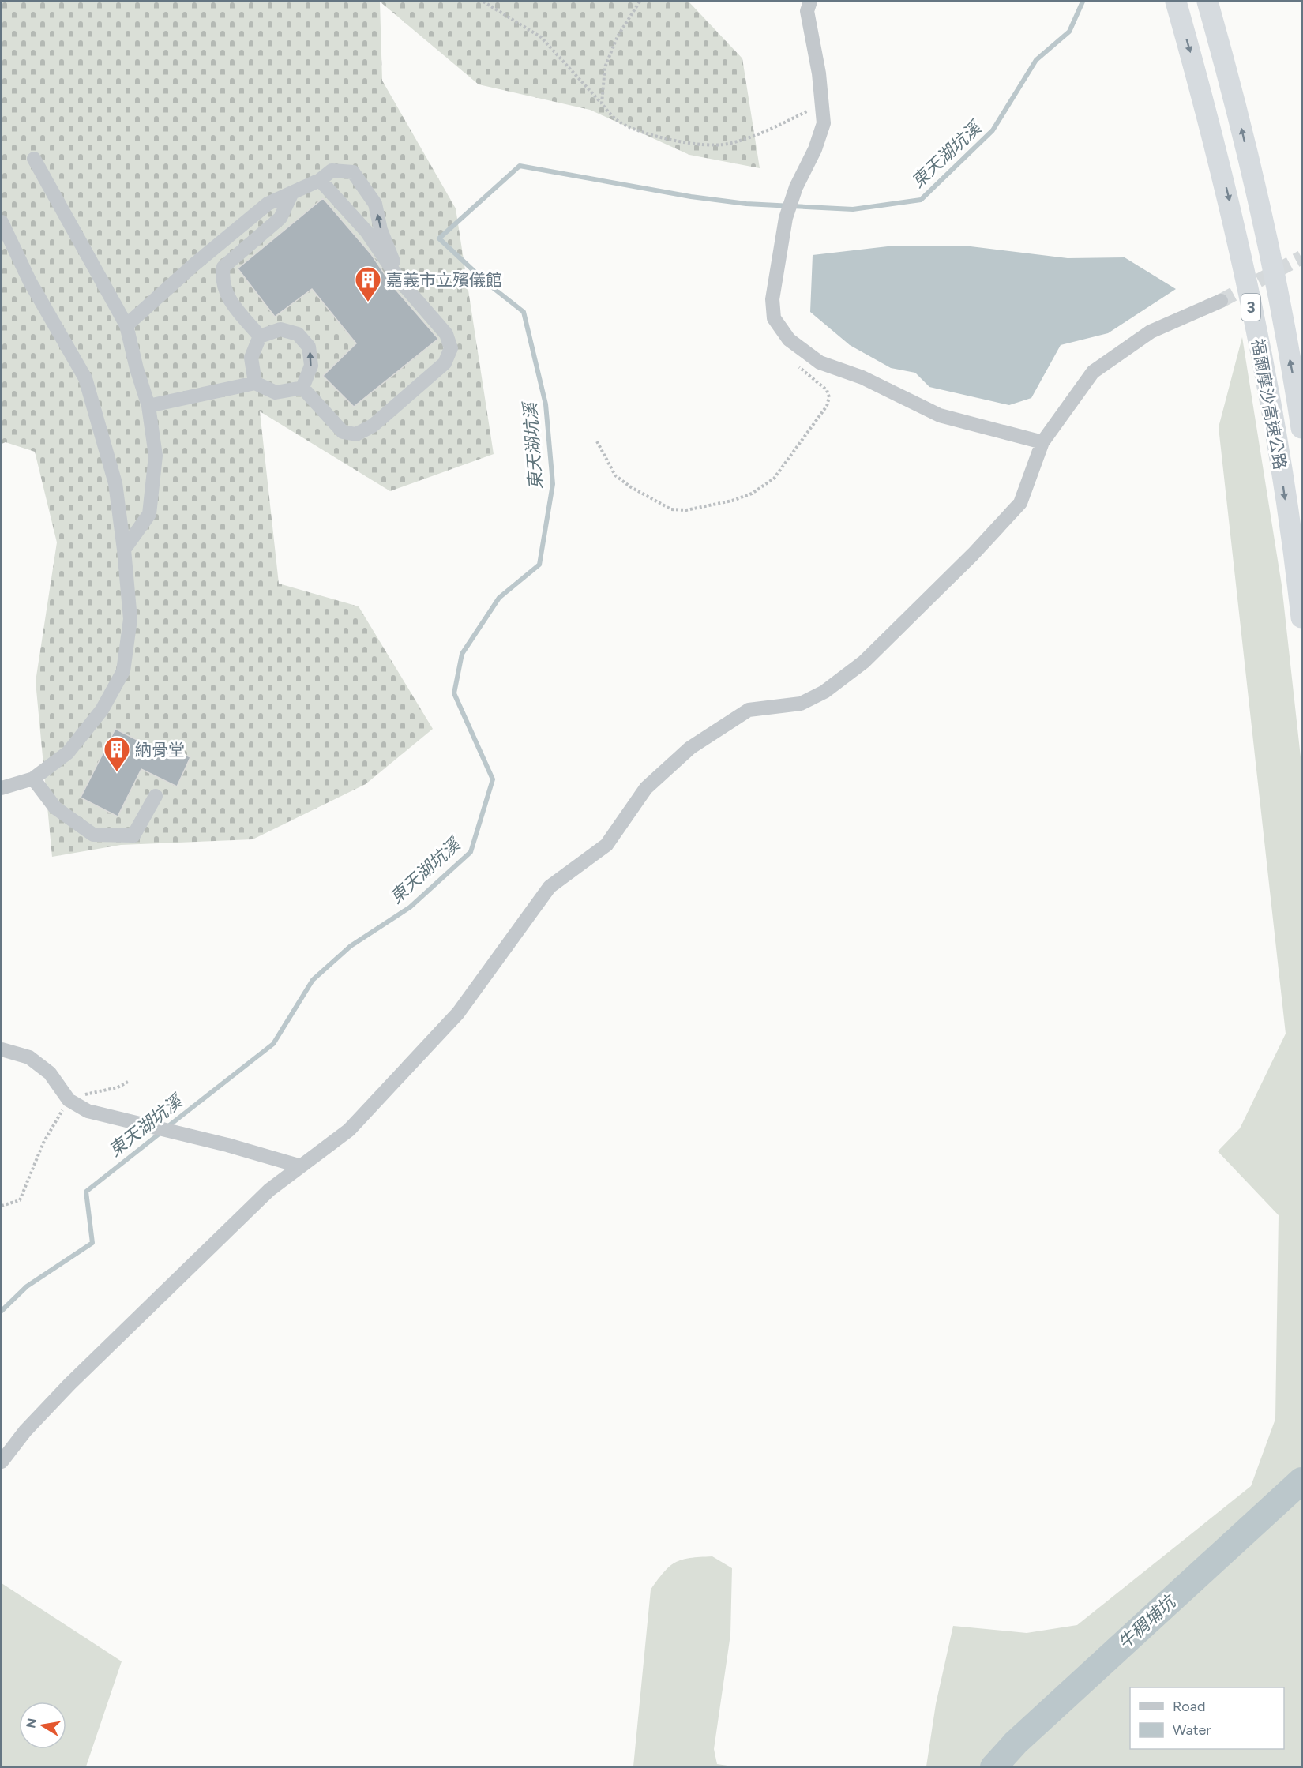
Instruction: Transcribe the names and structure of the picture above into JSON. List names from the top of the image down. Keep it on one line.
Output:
{"streets":{"highway":["3","福爾摩沙高速公路"]},"water":["東天湖坑溪","牛稠埔坑"],"places":{"building":["嘉義市立殯儀館","納骨堂"]},"legend":["Road","Water"],"north":"left"}
